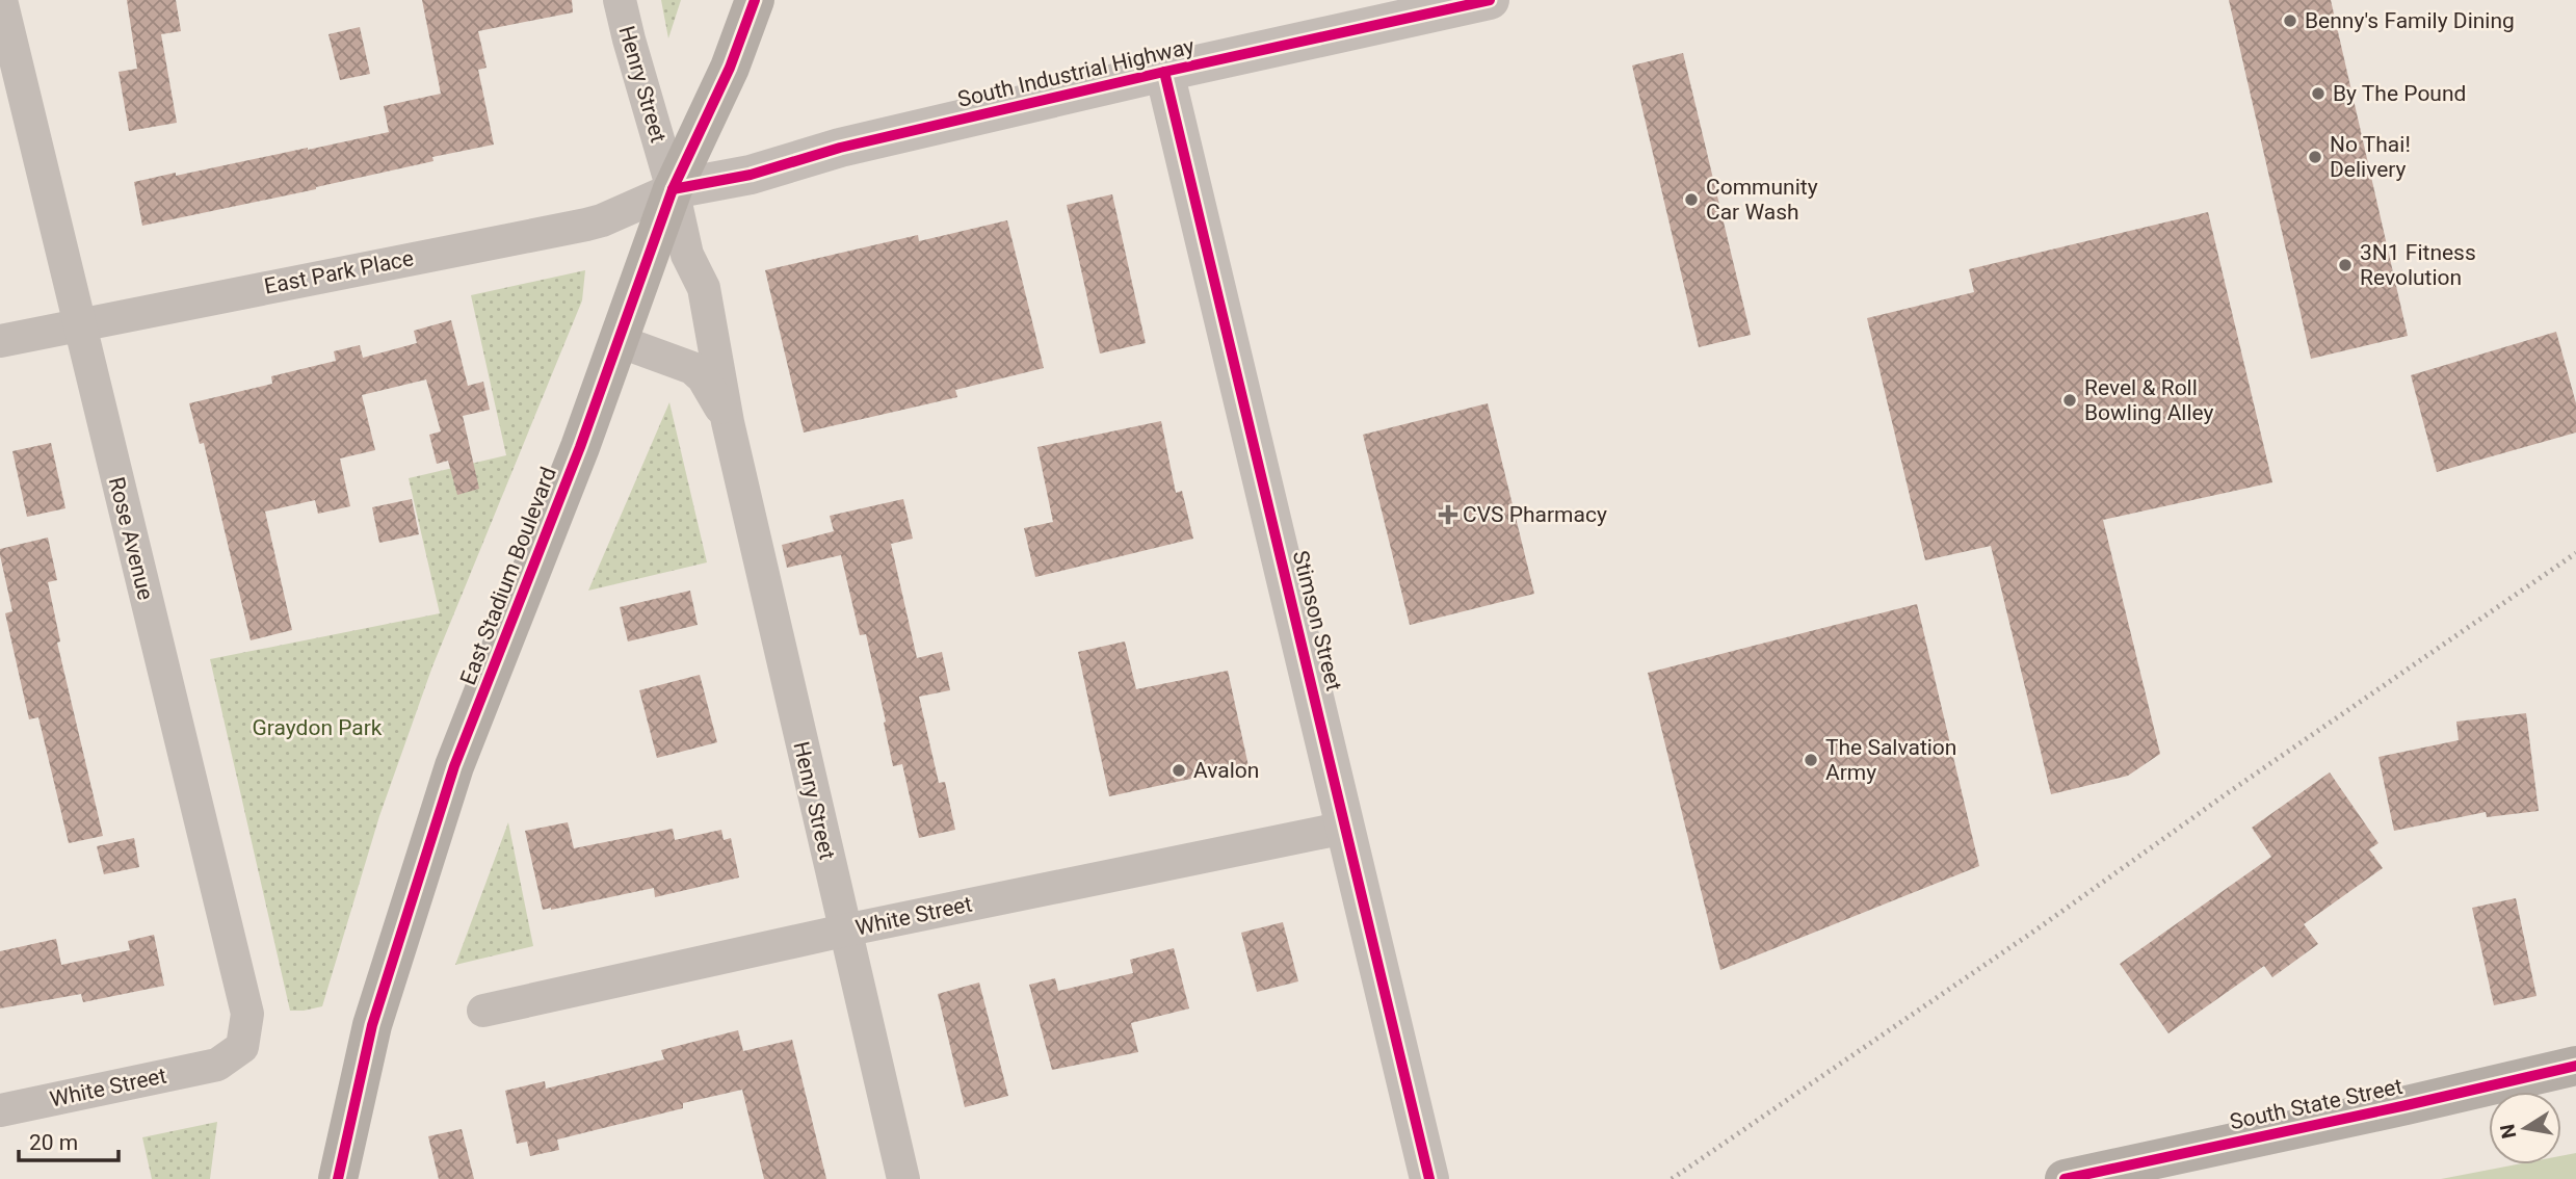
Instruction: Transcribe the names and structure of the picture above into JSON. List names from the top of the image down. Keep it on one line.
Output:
{"streets":{"main road":["East Stadium Boulevard","South State Street"],"street":["South Industrial Highway","Henry Street","East Park Place","Rose Avenue","Stimson Street","White Street"]},"crossings":[["South Industrial Highway","Henry Street"],["South Industrial Highway","East Park Place"],["South Industrial Highway","East Stadium Boulevard"],["South Industrial Highway","Stimson Street"],["Henry Street","East Park Place"],["Henry Street","East Stadium Boulevard"],["Henry Street","White Street"],["East Park Place","Rose Avenue"],["East Park Place","East Stadium Boulevard"],["Rose Avenue","White Street"],["Stimson Street","White Street"]],"parks":["Graydon Park"],"places":{"other":["Benny's Family Dining","By The Pound","No Thai! Delivery","Community Car Wash","3N1 Fitness Revolution","Revel & Roll Bowling Alley","The Salvation Army","Avalon"],"health":["CVS Pharmacy"]},"scale_bar":"20 m","north":"left"}
